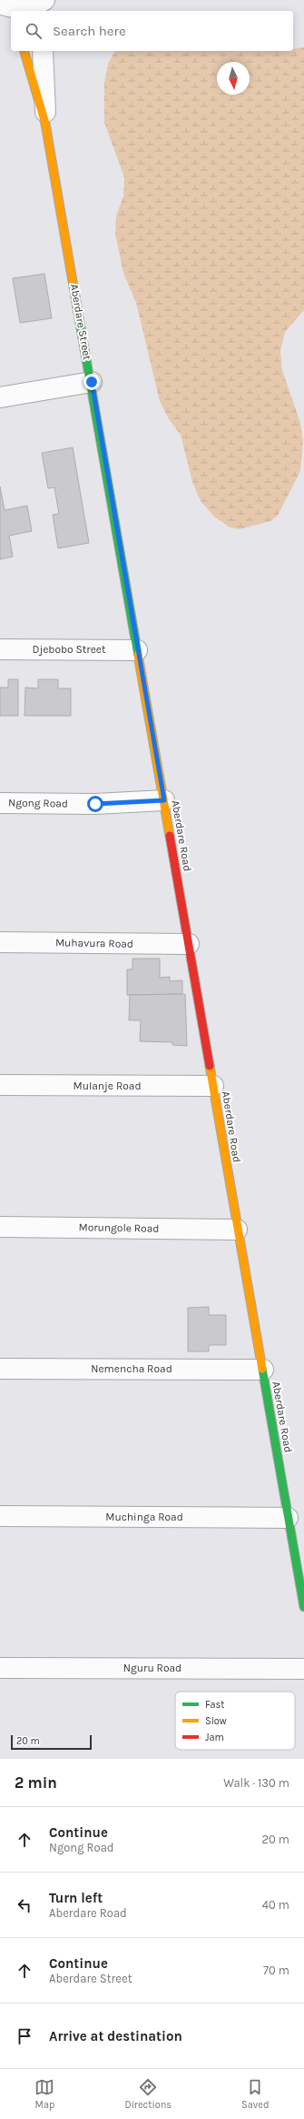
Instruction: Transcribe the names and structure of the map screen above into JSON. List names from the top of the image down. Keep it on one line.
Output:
{"streets":{"street":["Aberdare Street","Djebobo Street","Ngong Road","Aberdare Road","Muhavura Road","Mulanje Road","Morungole Road","Nemencha Road","Muchinga Road","Nguru Road"]},"crossings":[["Aberdare Street","Djebobo Street"],["Aberdare Street","Aberdare Road"],["Djebobo Street","Aberdare Road"],["Ngong Road","Aberdare Road"],["Aberdare Road","Muhavura Road"],["Aberdare Road","Mulanje Road"],["Aberdare Road","Morungole Road"],["Aberdare Road","Nemencha Road"],["Aberdare Road","Muchinga Road"]],"legend":["Fast","Slow","Jam"],"scale_bar":"20 m","north":"bottom","page":{"search":"Search here","scale":"20 m","heading":["2 min","Walk · 130 m"],"list":[["Continue","Ngong Road","20 m"],["Turn left","Aberdare Road","40 m"],["Continue","Aberdare Street","70 m"],"Arrive at destination"],"nav":["Map","Directions","Saved"]}}
